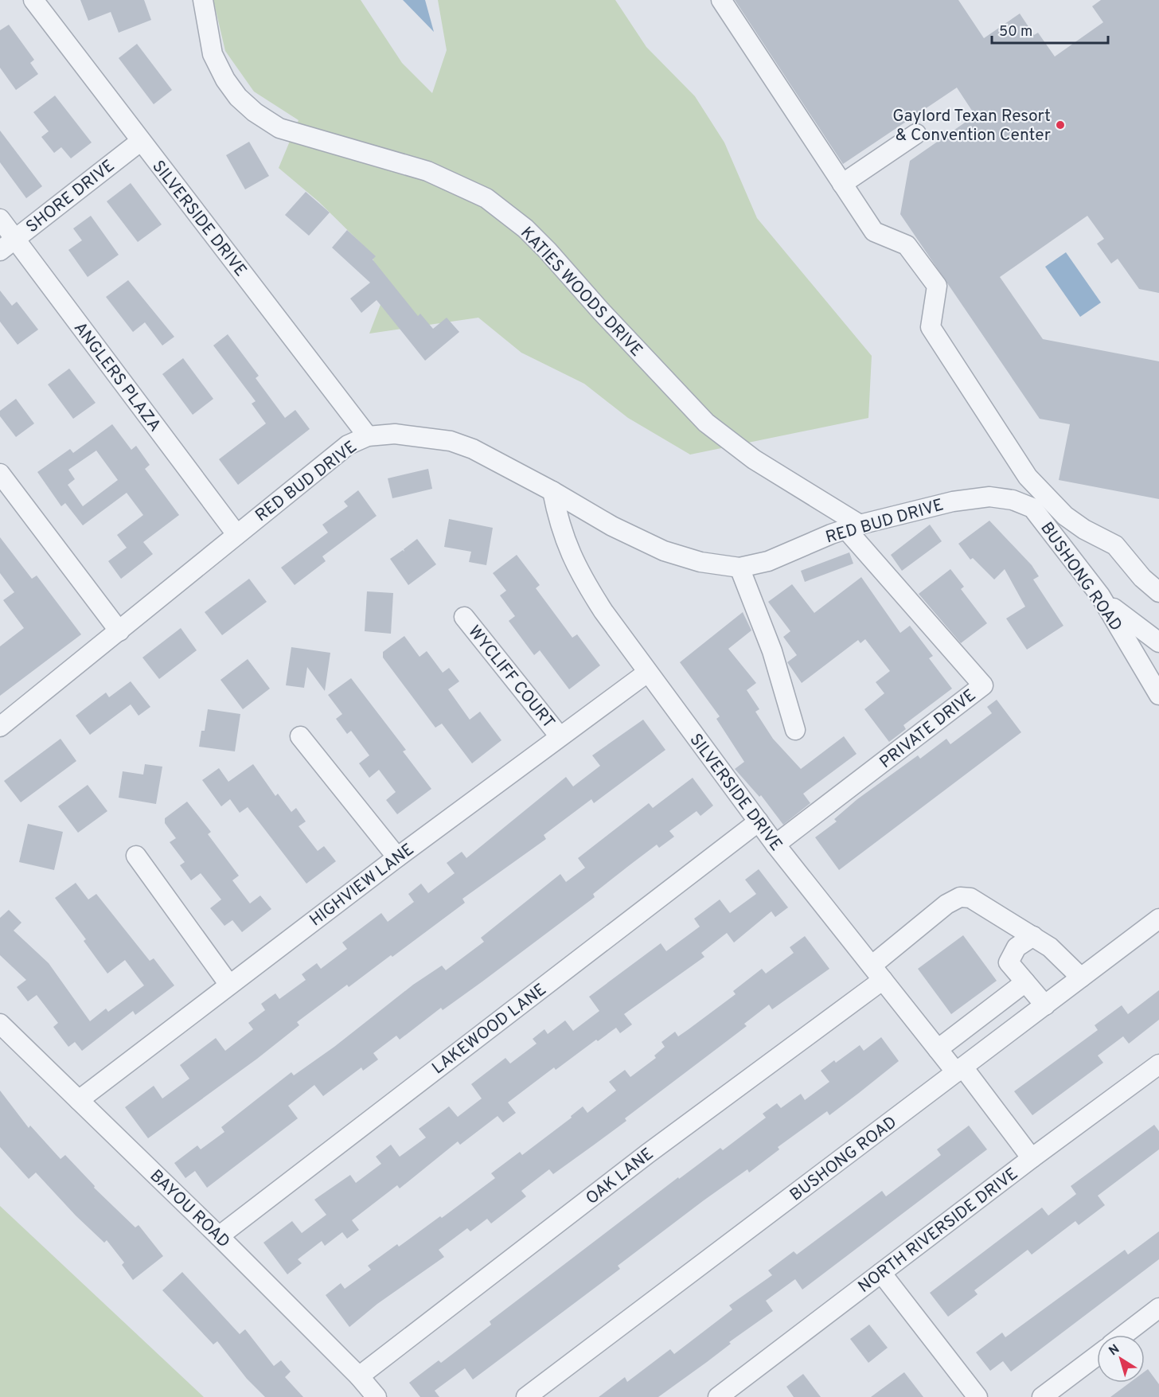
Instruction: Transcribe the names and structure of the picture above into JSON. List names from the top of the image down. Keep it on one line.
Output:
{"streets":{"street":["SHORE DRIVE","SILVERSIDE DRIVE","KATIES WOODS DRIVE","ANGLERS PLAZA","RED BUD DRIVE","BUSHONG ROAD","WYCLIFF COURT","PRIVATE DRIVE","HIGHVIEW LANE","LAKEWOOD LANE","OAK LANE","BAYOU ROAD","NORTH RIVERSIDE DRIVE"]},"crossings":[["SHORE DRIVE","SILVERSIDE DRIVE"],["SHORE DRIVE","ANGLERS PLAZA"],["SILVERSIDE DRIVE","RED BUD DRIVE"],["SILVERSIDE DRIVE","BUSHONG ROAD"],["SILVERSIDE DRIVE","PRIVATE DRIVE"],["SILVERSIDE DRIVE","HIGHVIEW LANE"],["SILVERSIDE DRIVE","LAKEWOOD LANE"],["SILVERSIDE DRIVE","OAK LANE"],["SILVERSIDE DRIVE","NORTH RIVERSIDE DRIVE"],["KATIES WOODS DRIVE","RED BUD DRIVE"],["KATIES WOODS DRIVE","PRIVATE DRIVE"],["ANGLERS PLAZA","RED BUD DRIVE"],["RED BUD DRIVE","BUSHONG ROAD"],["RED BUD DRIVE","PRIVATE DRIVE"],["WYCLIFF COURT","HIGHVIEW LANE"],["HIGHVIEW LANE","BAYOU ROAD"],["LAKEWOOD LANE","BAYOU ROAD"],["OAK LANE","BAYOU ROAD"]],"places":["Gaylord Texan Resort & Convention Center"],"scale_bar":"50 m","north":"top left"}
